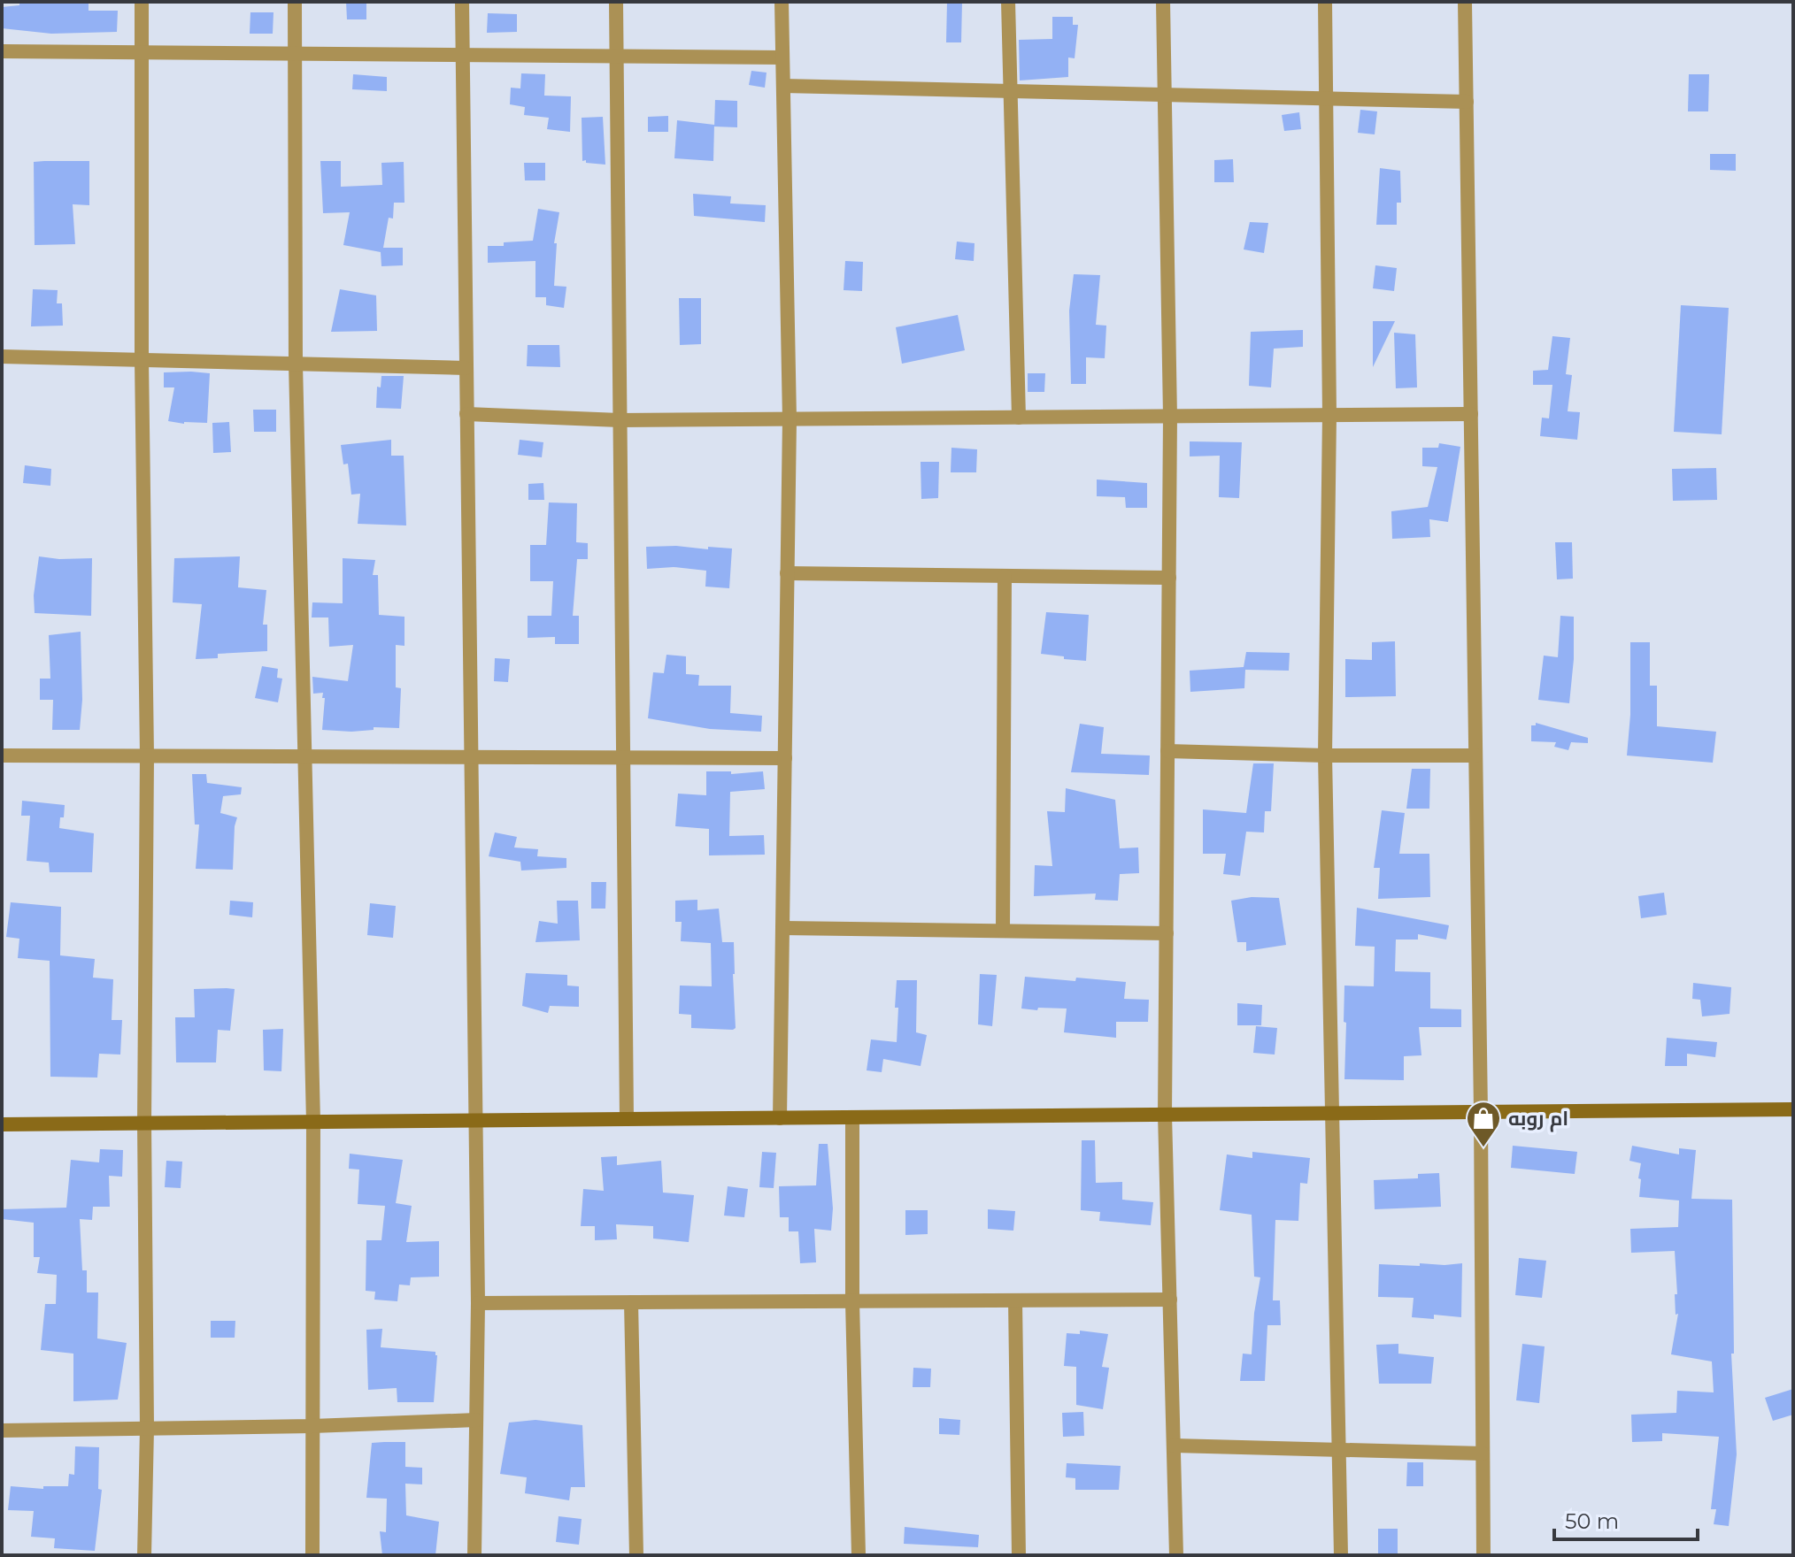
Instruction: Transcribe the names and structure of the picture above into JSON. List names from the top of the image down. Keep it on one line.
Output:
{"places":{"shop":["ام روبه"]},"scale_bar":"50 m"}
